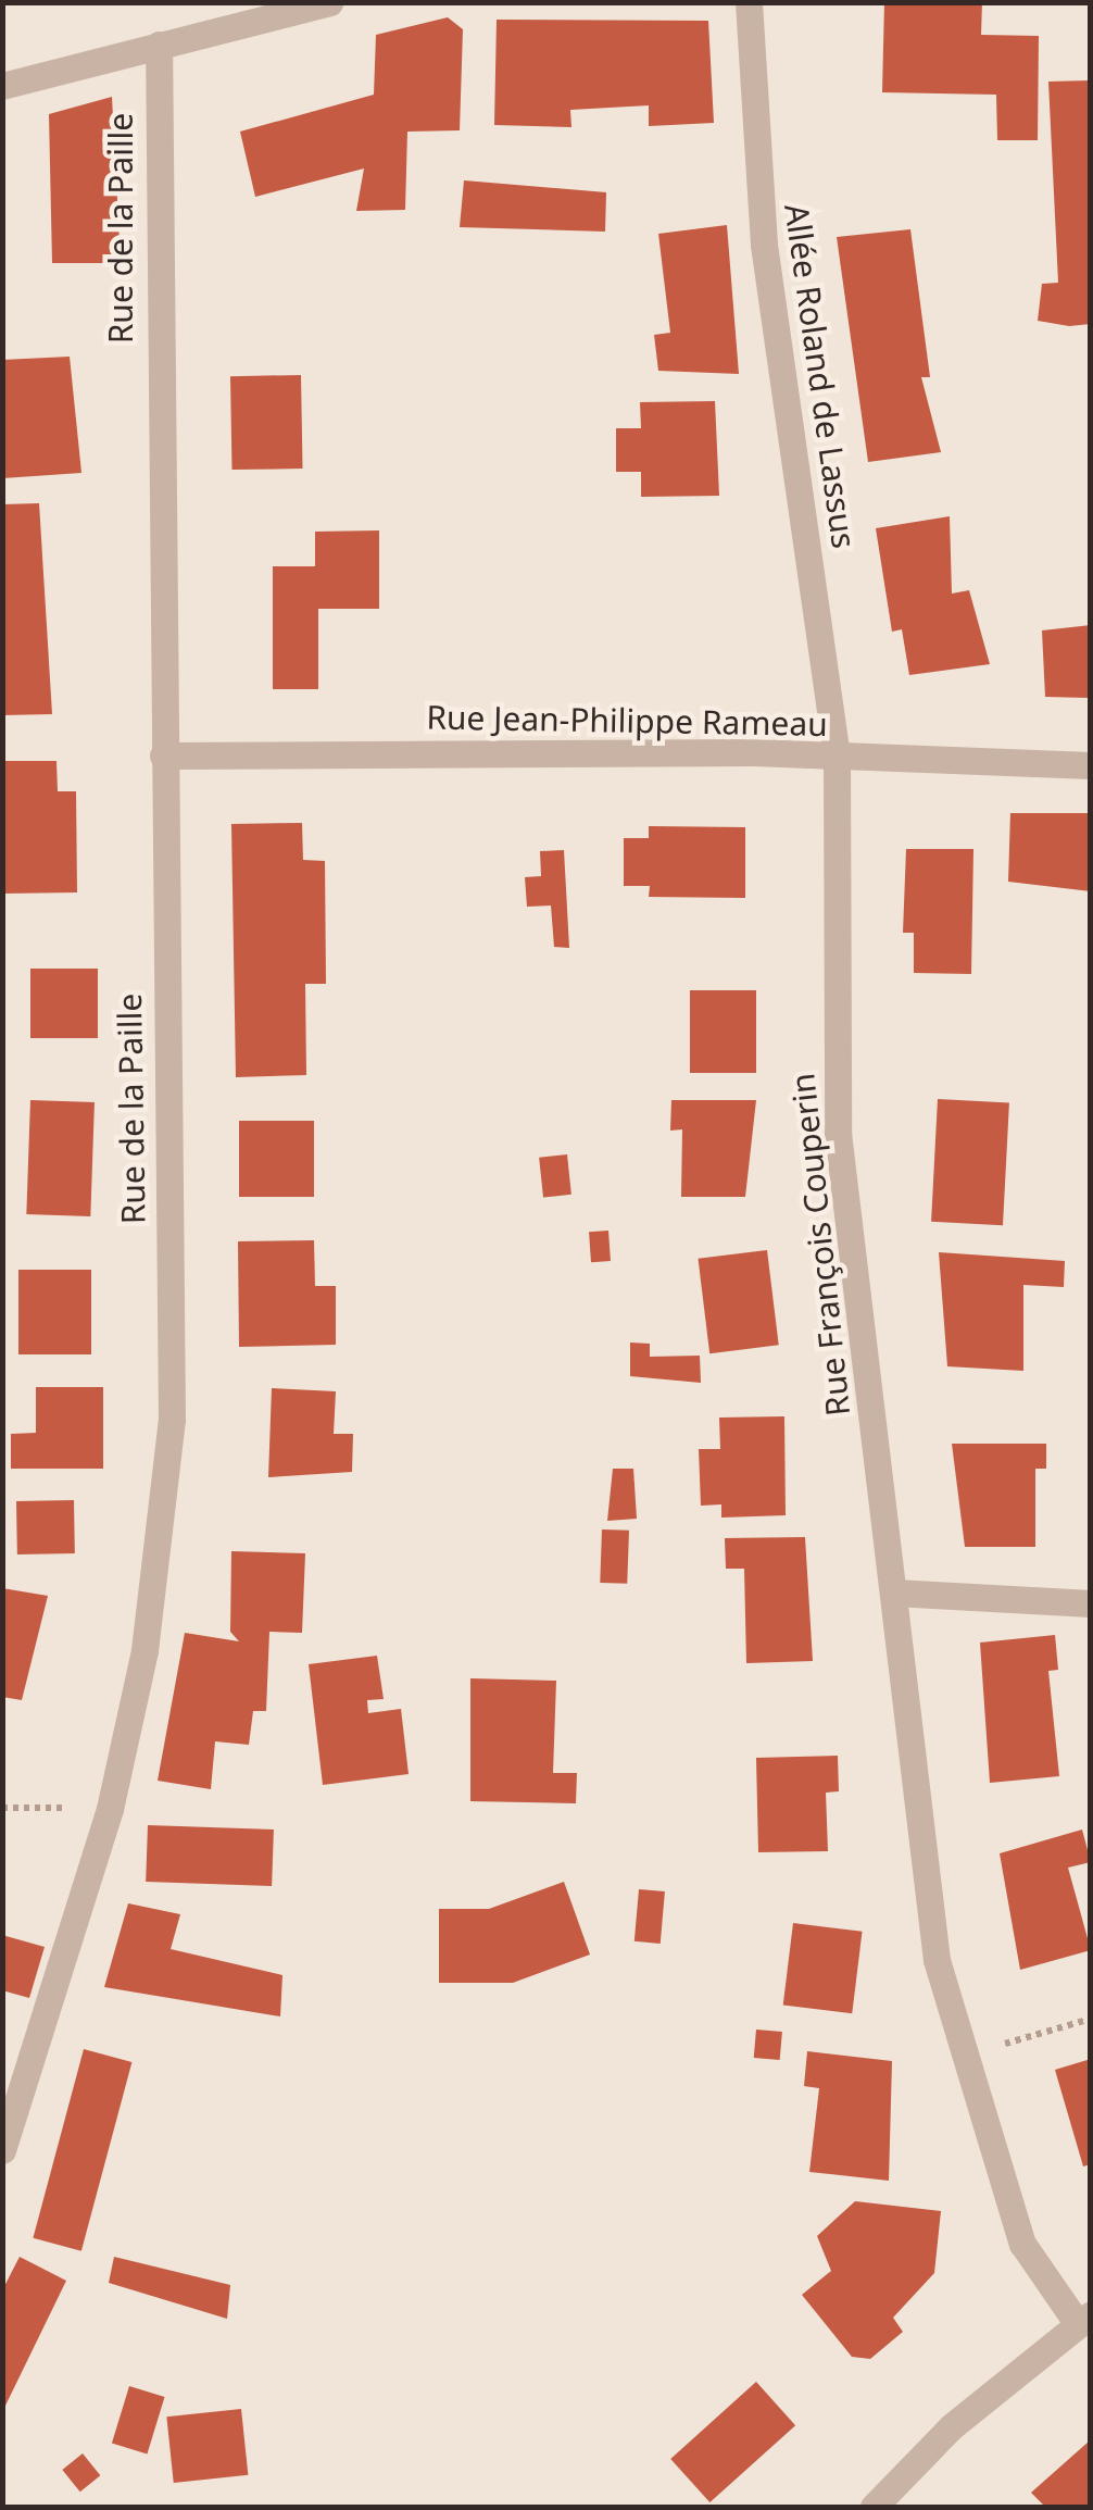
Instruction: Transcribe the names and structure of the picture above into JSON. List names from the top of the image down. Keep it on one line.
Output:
{"streets":{"street":["Rue de la Paille","Allée Roland de Lassus","Rue Jean-Philippe Rameau","Rue François Couperin"]},"crossings":[["Rue de la Paille","Rue Jean-Philippe Rameau"],["Allée Roland de Lassus","Rue Jean-Philippe Rameau"],["Allée Roland de Lassus","Rue François Couperin"],["Rue Jean-Philippe Rameau","Rue François Couperin"]]}
